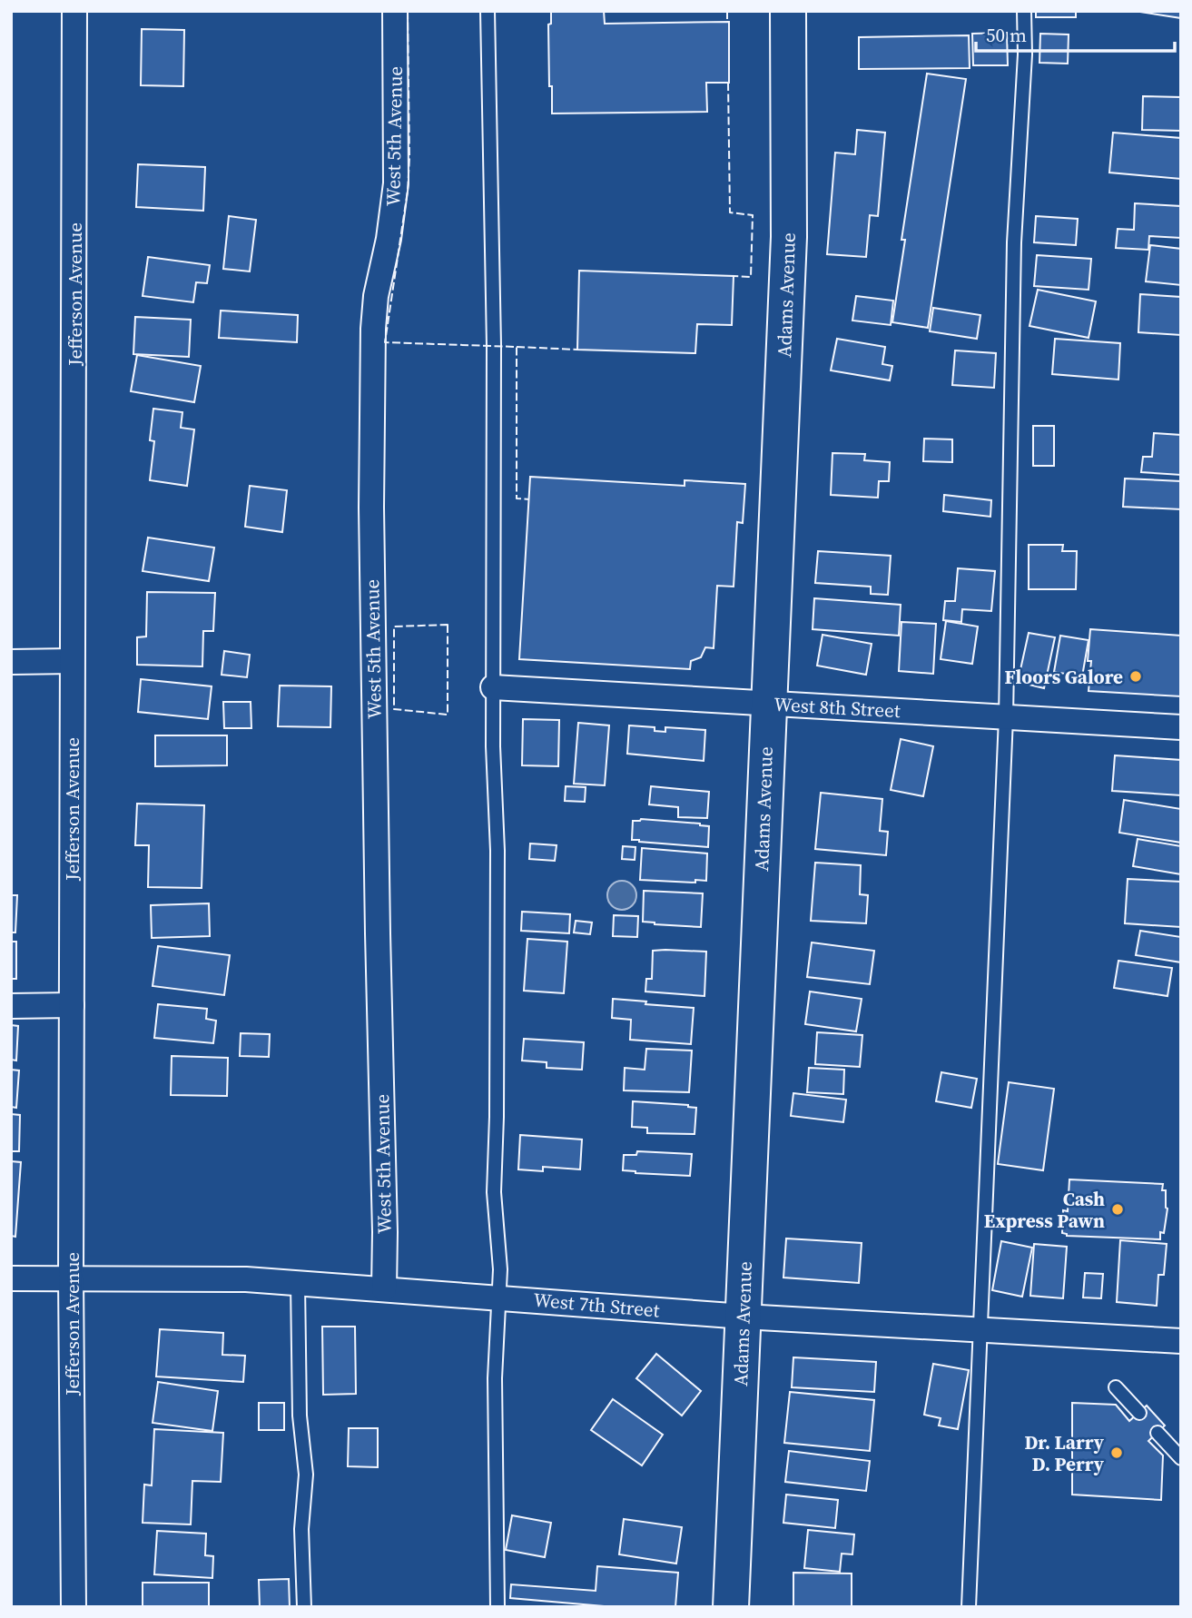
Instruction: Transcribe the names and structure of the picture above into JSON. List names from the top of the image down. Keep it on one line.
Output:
{"streets":{"main road":["Adams Avenue"],"street":["West 5th Avenue","Jefferson Avenue","West 8th Street","West 7th Street"]},"crossings":[["West 5th Avenue","West 7th Street"],["Jefferson Avenue","West 7th Street"],["Adams Avenue","West 8th Street"],["Adams Avenue","West 7th Street"]],"places":["Floors Galore","Cash Express Pawn","Dr. Larry D. Perry"],"scale_bar":"50 m"}
